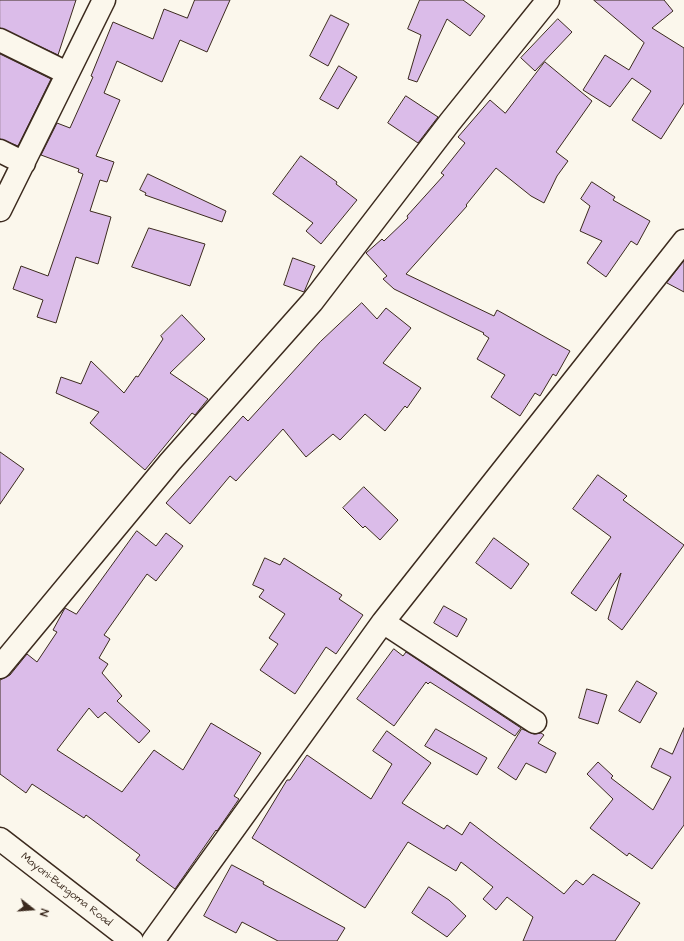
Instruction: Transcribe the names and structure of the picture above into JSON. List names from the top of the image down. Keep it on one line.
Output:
{"streets":{"street":["Mayoni-Bungoma Road"]},"north":"right"}
